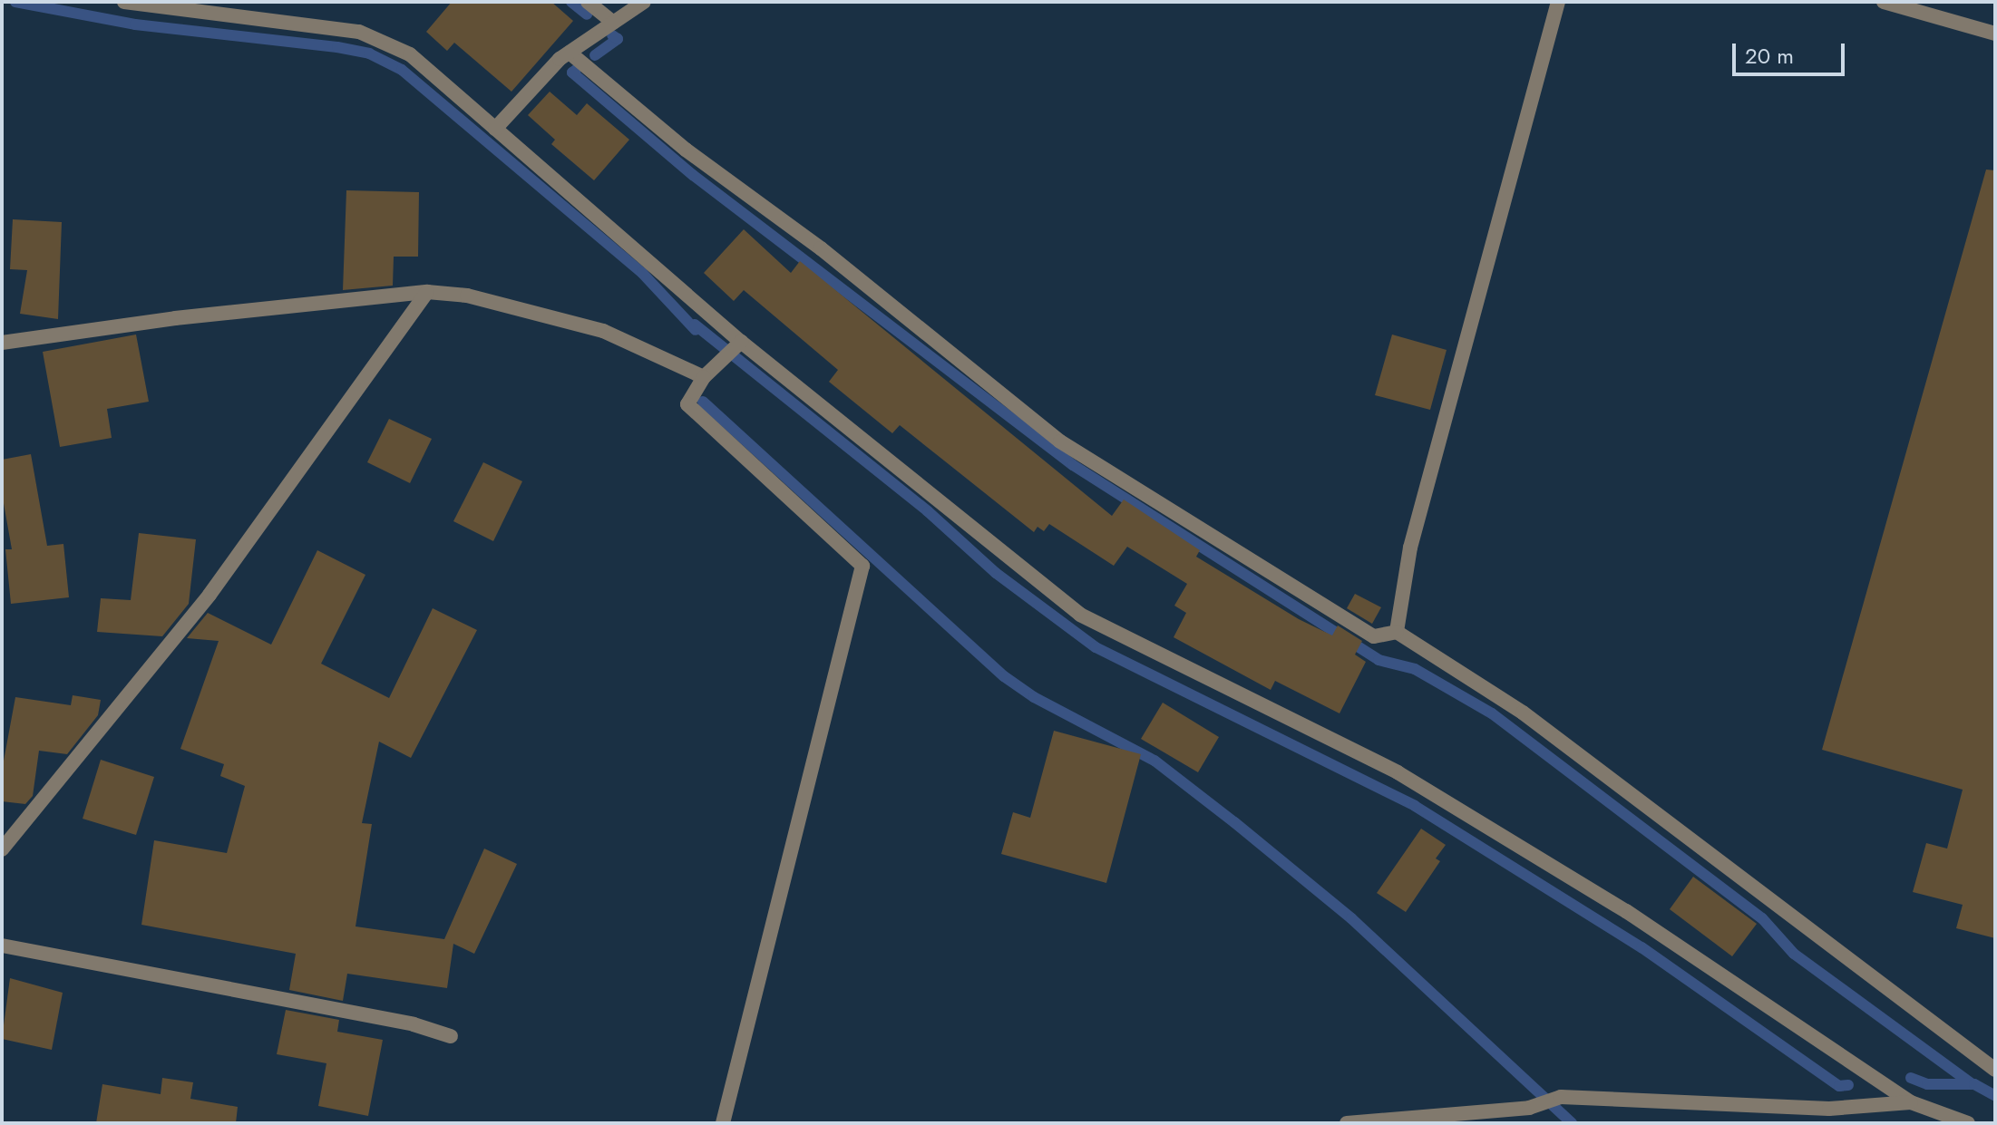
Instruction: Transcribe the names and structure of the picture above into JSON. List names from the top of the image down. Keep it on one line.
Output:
{"scale_bar":"20 m"}
